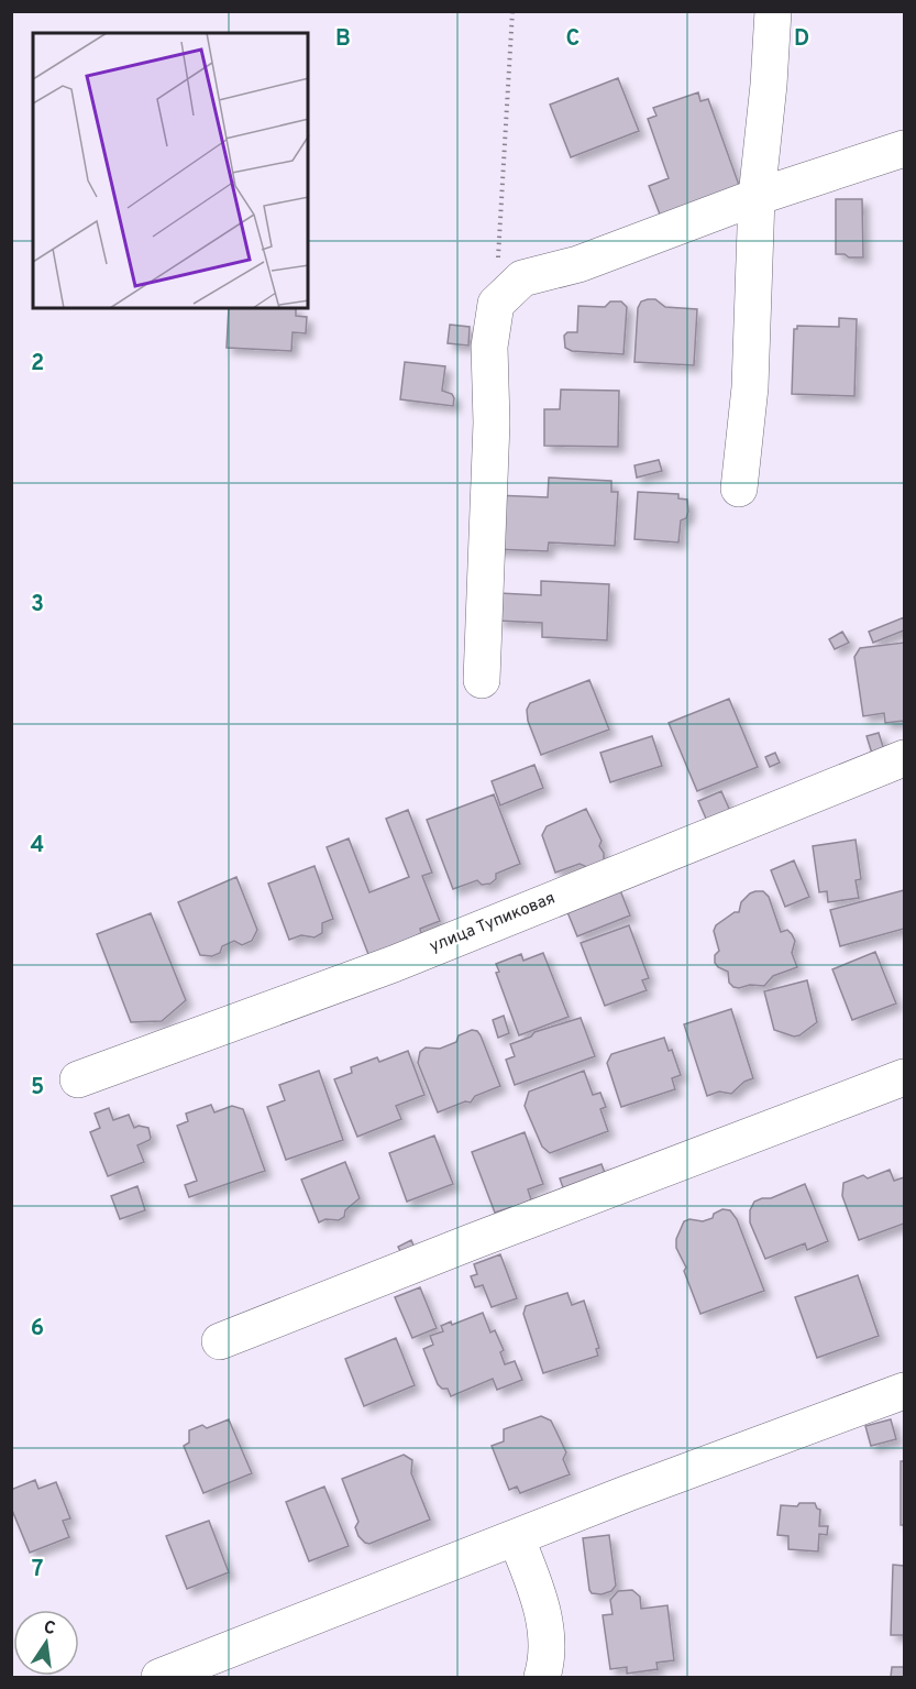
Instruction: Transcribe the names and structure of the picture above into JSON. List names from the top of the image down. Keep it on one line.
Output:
{"streets":{"street":["улица Тупиковая"]},"north":"top","grid":{"columns":["B","C","D"],"rows":["2","3","4","5","6","7"]}}
